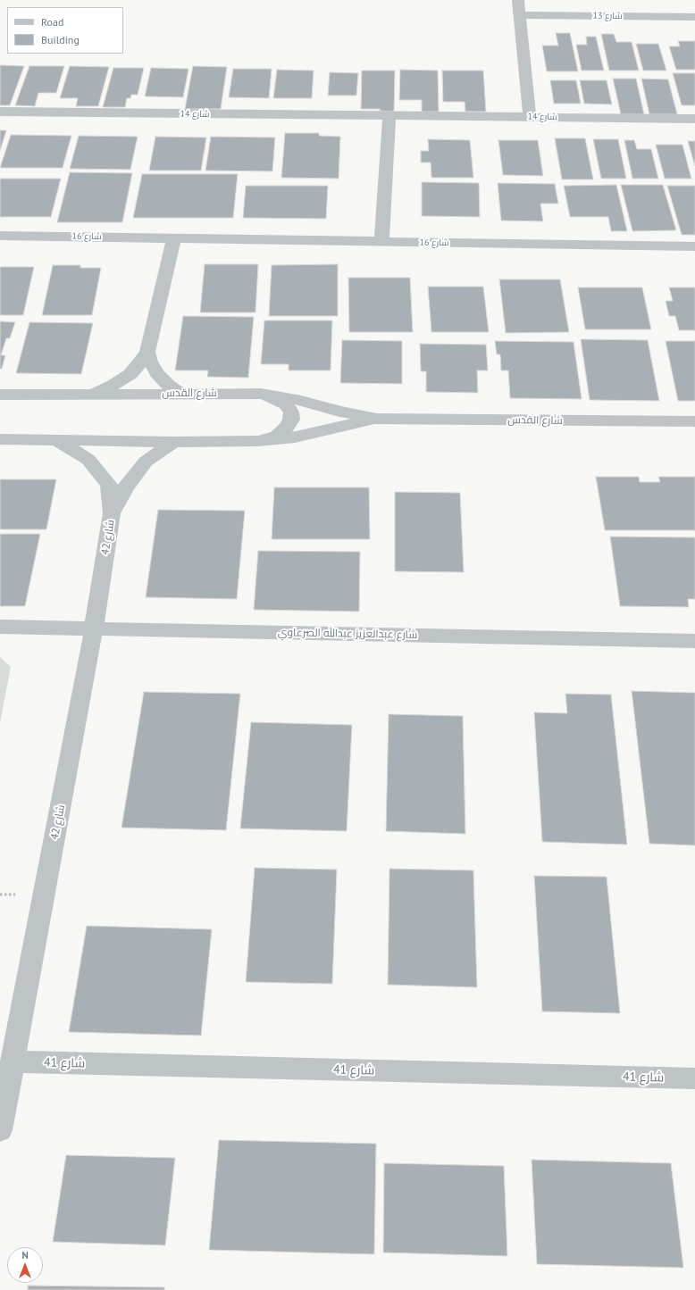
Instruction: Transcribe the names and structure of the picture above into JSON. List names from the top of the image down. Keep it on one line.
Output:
{"streets":{"street":["شارع 13","شارع 14","شارع 16","شارع القدس","شارع 42","شارع عبدالعزيز عبدالله الصرعاوي","شارع 41"]},"crossings":[["شارع القدس","شارع 42"],["شارع 42","شارع عبدالعزيز عبدالله الصرعاوي"],["شارع 42","شارع 41"]],"legend":["Road","Building"],"north":"top"}
